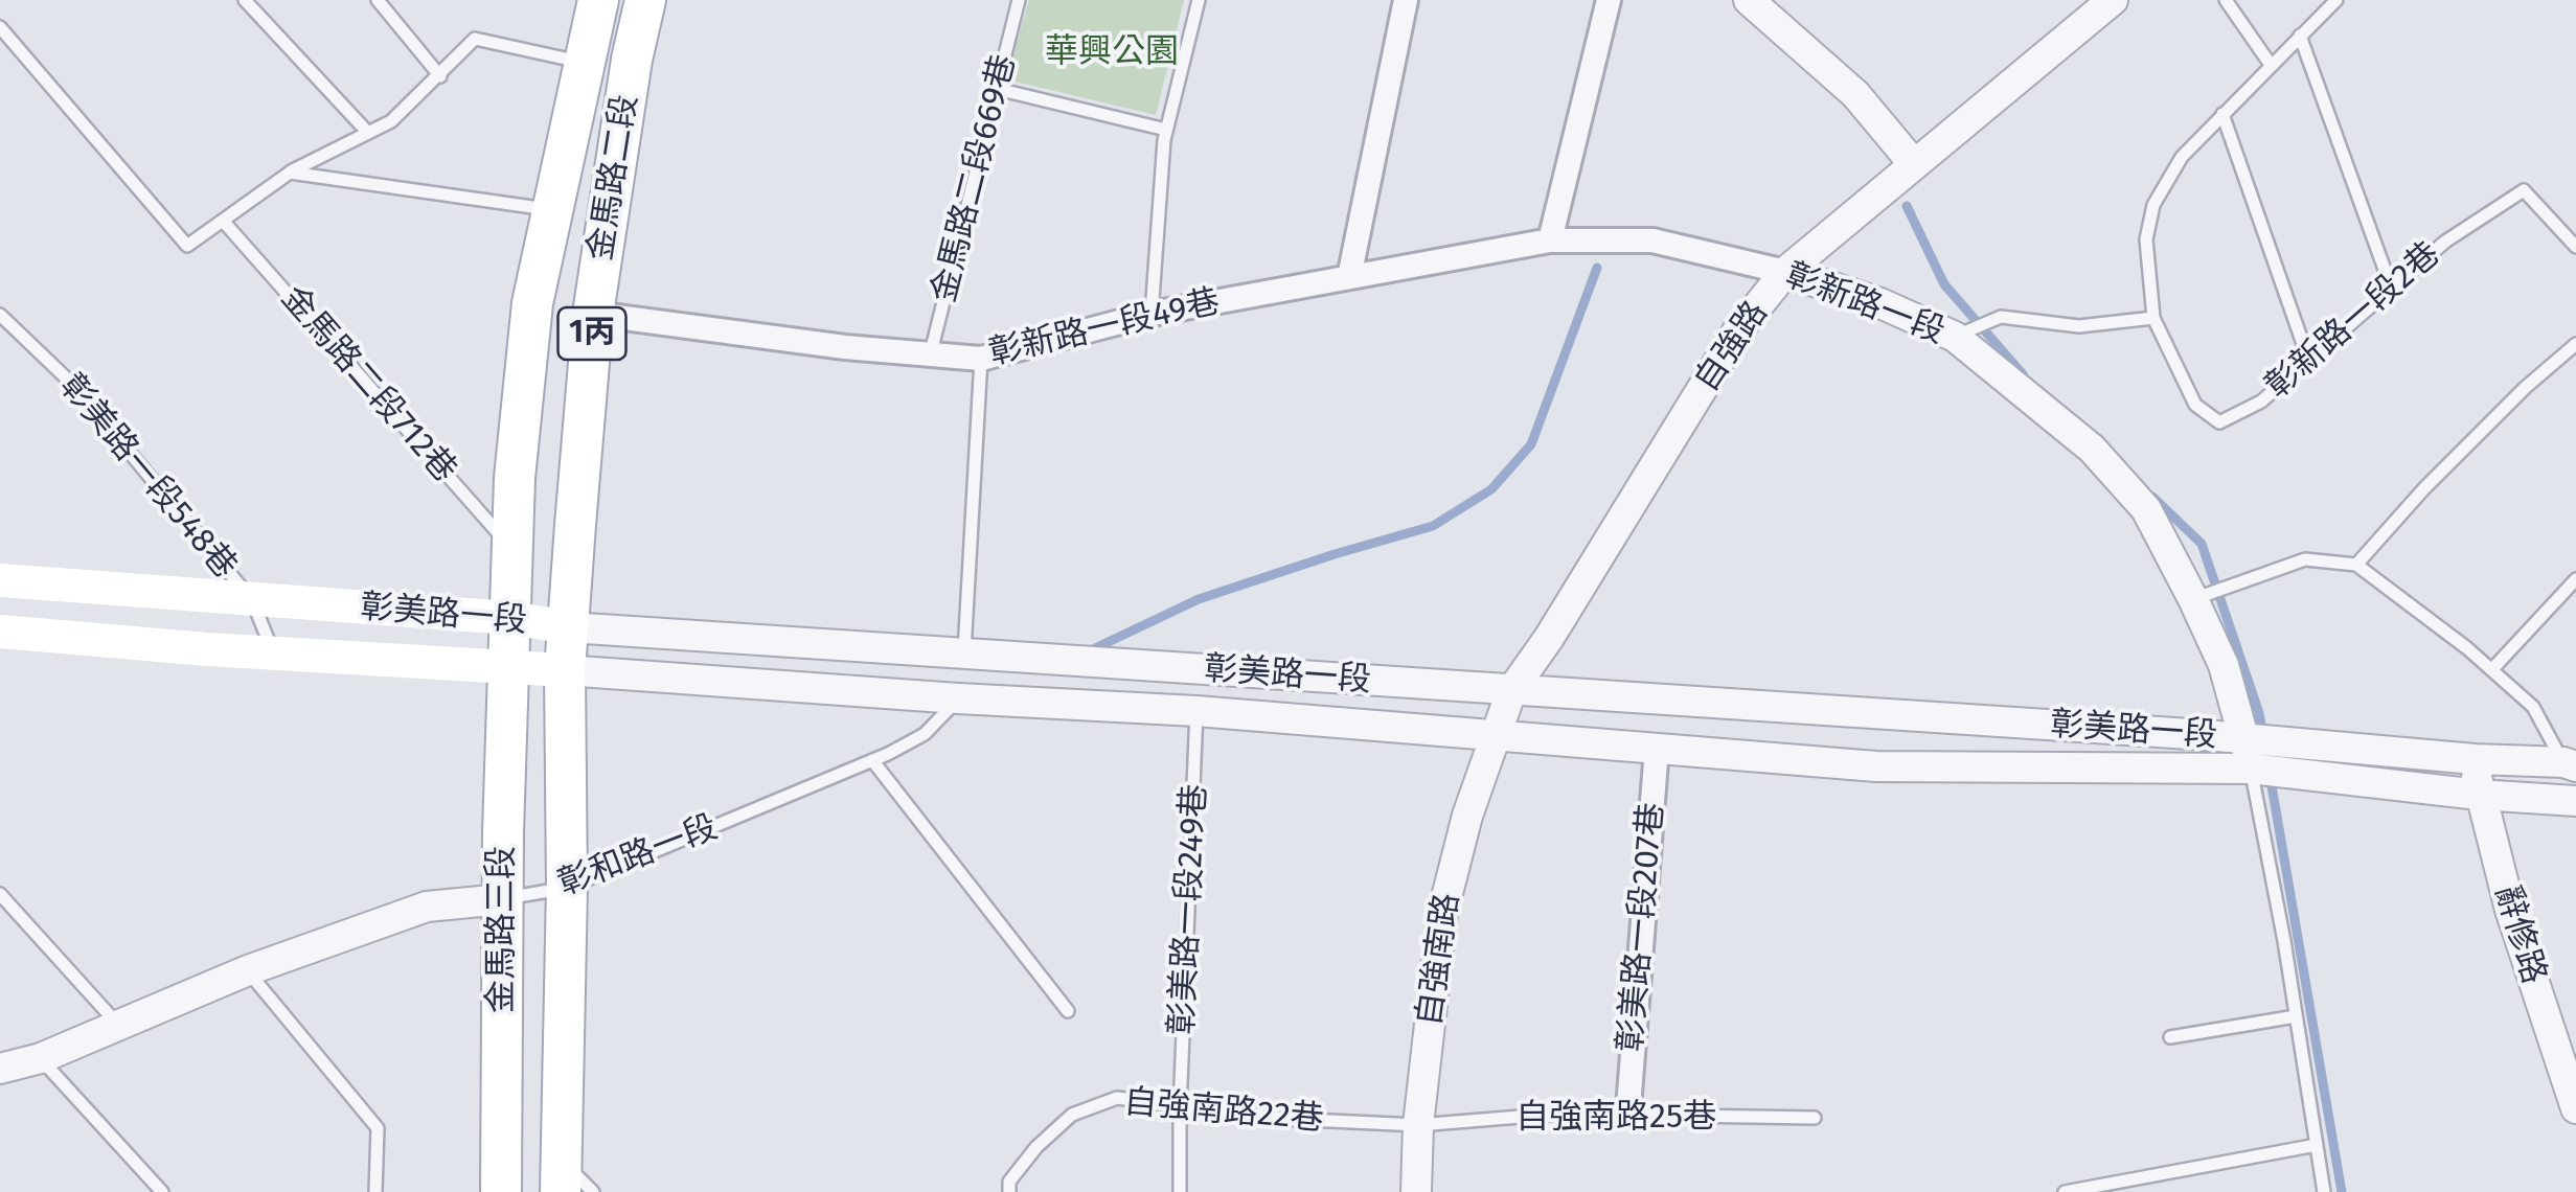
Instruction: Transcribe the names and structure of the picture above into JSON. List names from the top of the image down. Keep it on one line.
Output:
{"streets":{"main road":["金馬路二段","1丙","彰美路一段","金馬路三段"],"street":["彰新路一段","彰新路一段49巷","自強路","彰和路一段","彰美路一段207巷","辭修路","自強南路"],"lane":["金馬路二段669巷","彰新路一段2巷","金馬路二段712巷","彰美路一段548巷","彰美路一段249巷","自強南路22巷","自強南路25巷"]},"crossings":[["金馬路二段","彰新路一段49巷"],["金馬路二段","金馬路二段712巷"],["金馬路二段","彰美路一段"],["金馬路二段","金馬路三段"],["金馬路二段669巷","彰新路一段49巷"],["彰新路一段","彰新路一段49巷"],["彰新路一段","自強路"],["彰新路一段","彰美路一段"],["自強路","彰美路一段"],["自強路","自強南路"],["彰美路一段548巷","彰美路一段"],["彰美路一段","彰和路一段"],["彰美路一段","彰美路一段249巷"],["彰美路一段","彰美路一段207巷"],["彰美路一段","金馬路三段"],["彰美路一段","辭修路"],["彰美路一段","自強南路"],["彰和路一段","金馬路三段"],["彰美路一段249巷","自強南路22巷"],["自強南路","自強南路22巷"],["自強南路","自強南路25巷"],["自強南路22巷","自強南路25巷"]],"parks":["華興公園"]}
